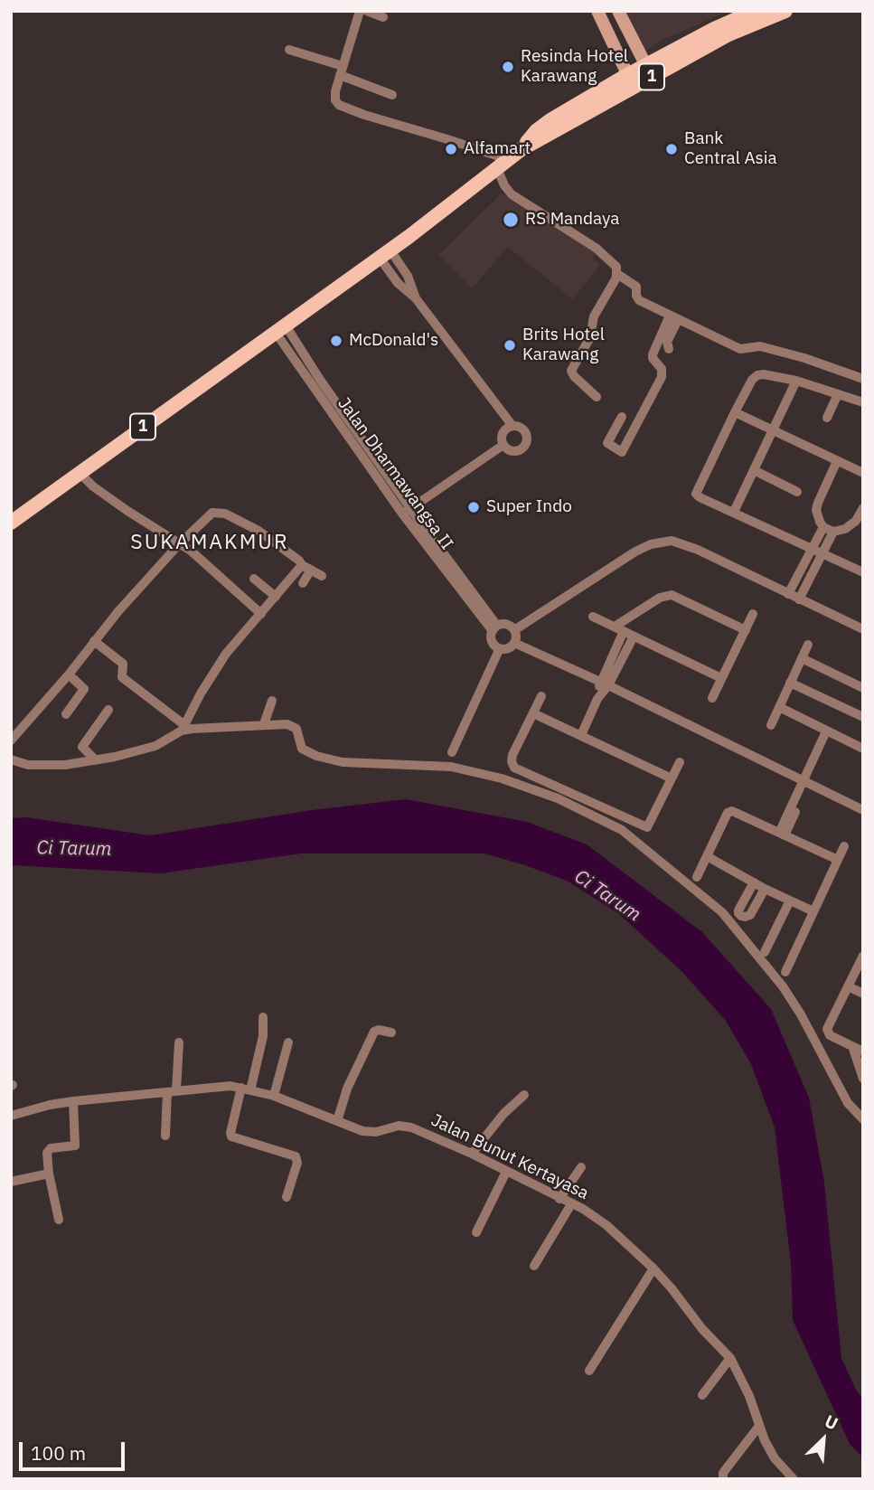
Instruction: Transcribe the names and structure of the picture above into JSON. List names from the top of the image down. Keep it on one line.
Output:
{"streets":{"main road":["1"],"street":["Jalan Dharmawangsa II","Jalan Bunut Kertayasa"]},"crossings":[["1","Jalan Dharmawangsa II"]],"districts":["SUKAMAKMUR"],"water":["Ci Tarum"],"places":["Resinda Hotel Karawang","Alfamart","Bank Central Asia","RS Mandaya","McDonald's","Brits Hotel Karawang","Super Indo"],"scale_bar":"100 m","north":"top right"}
